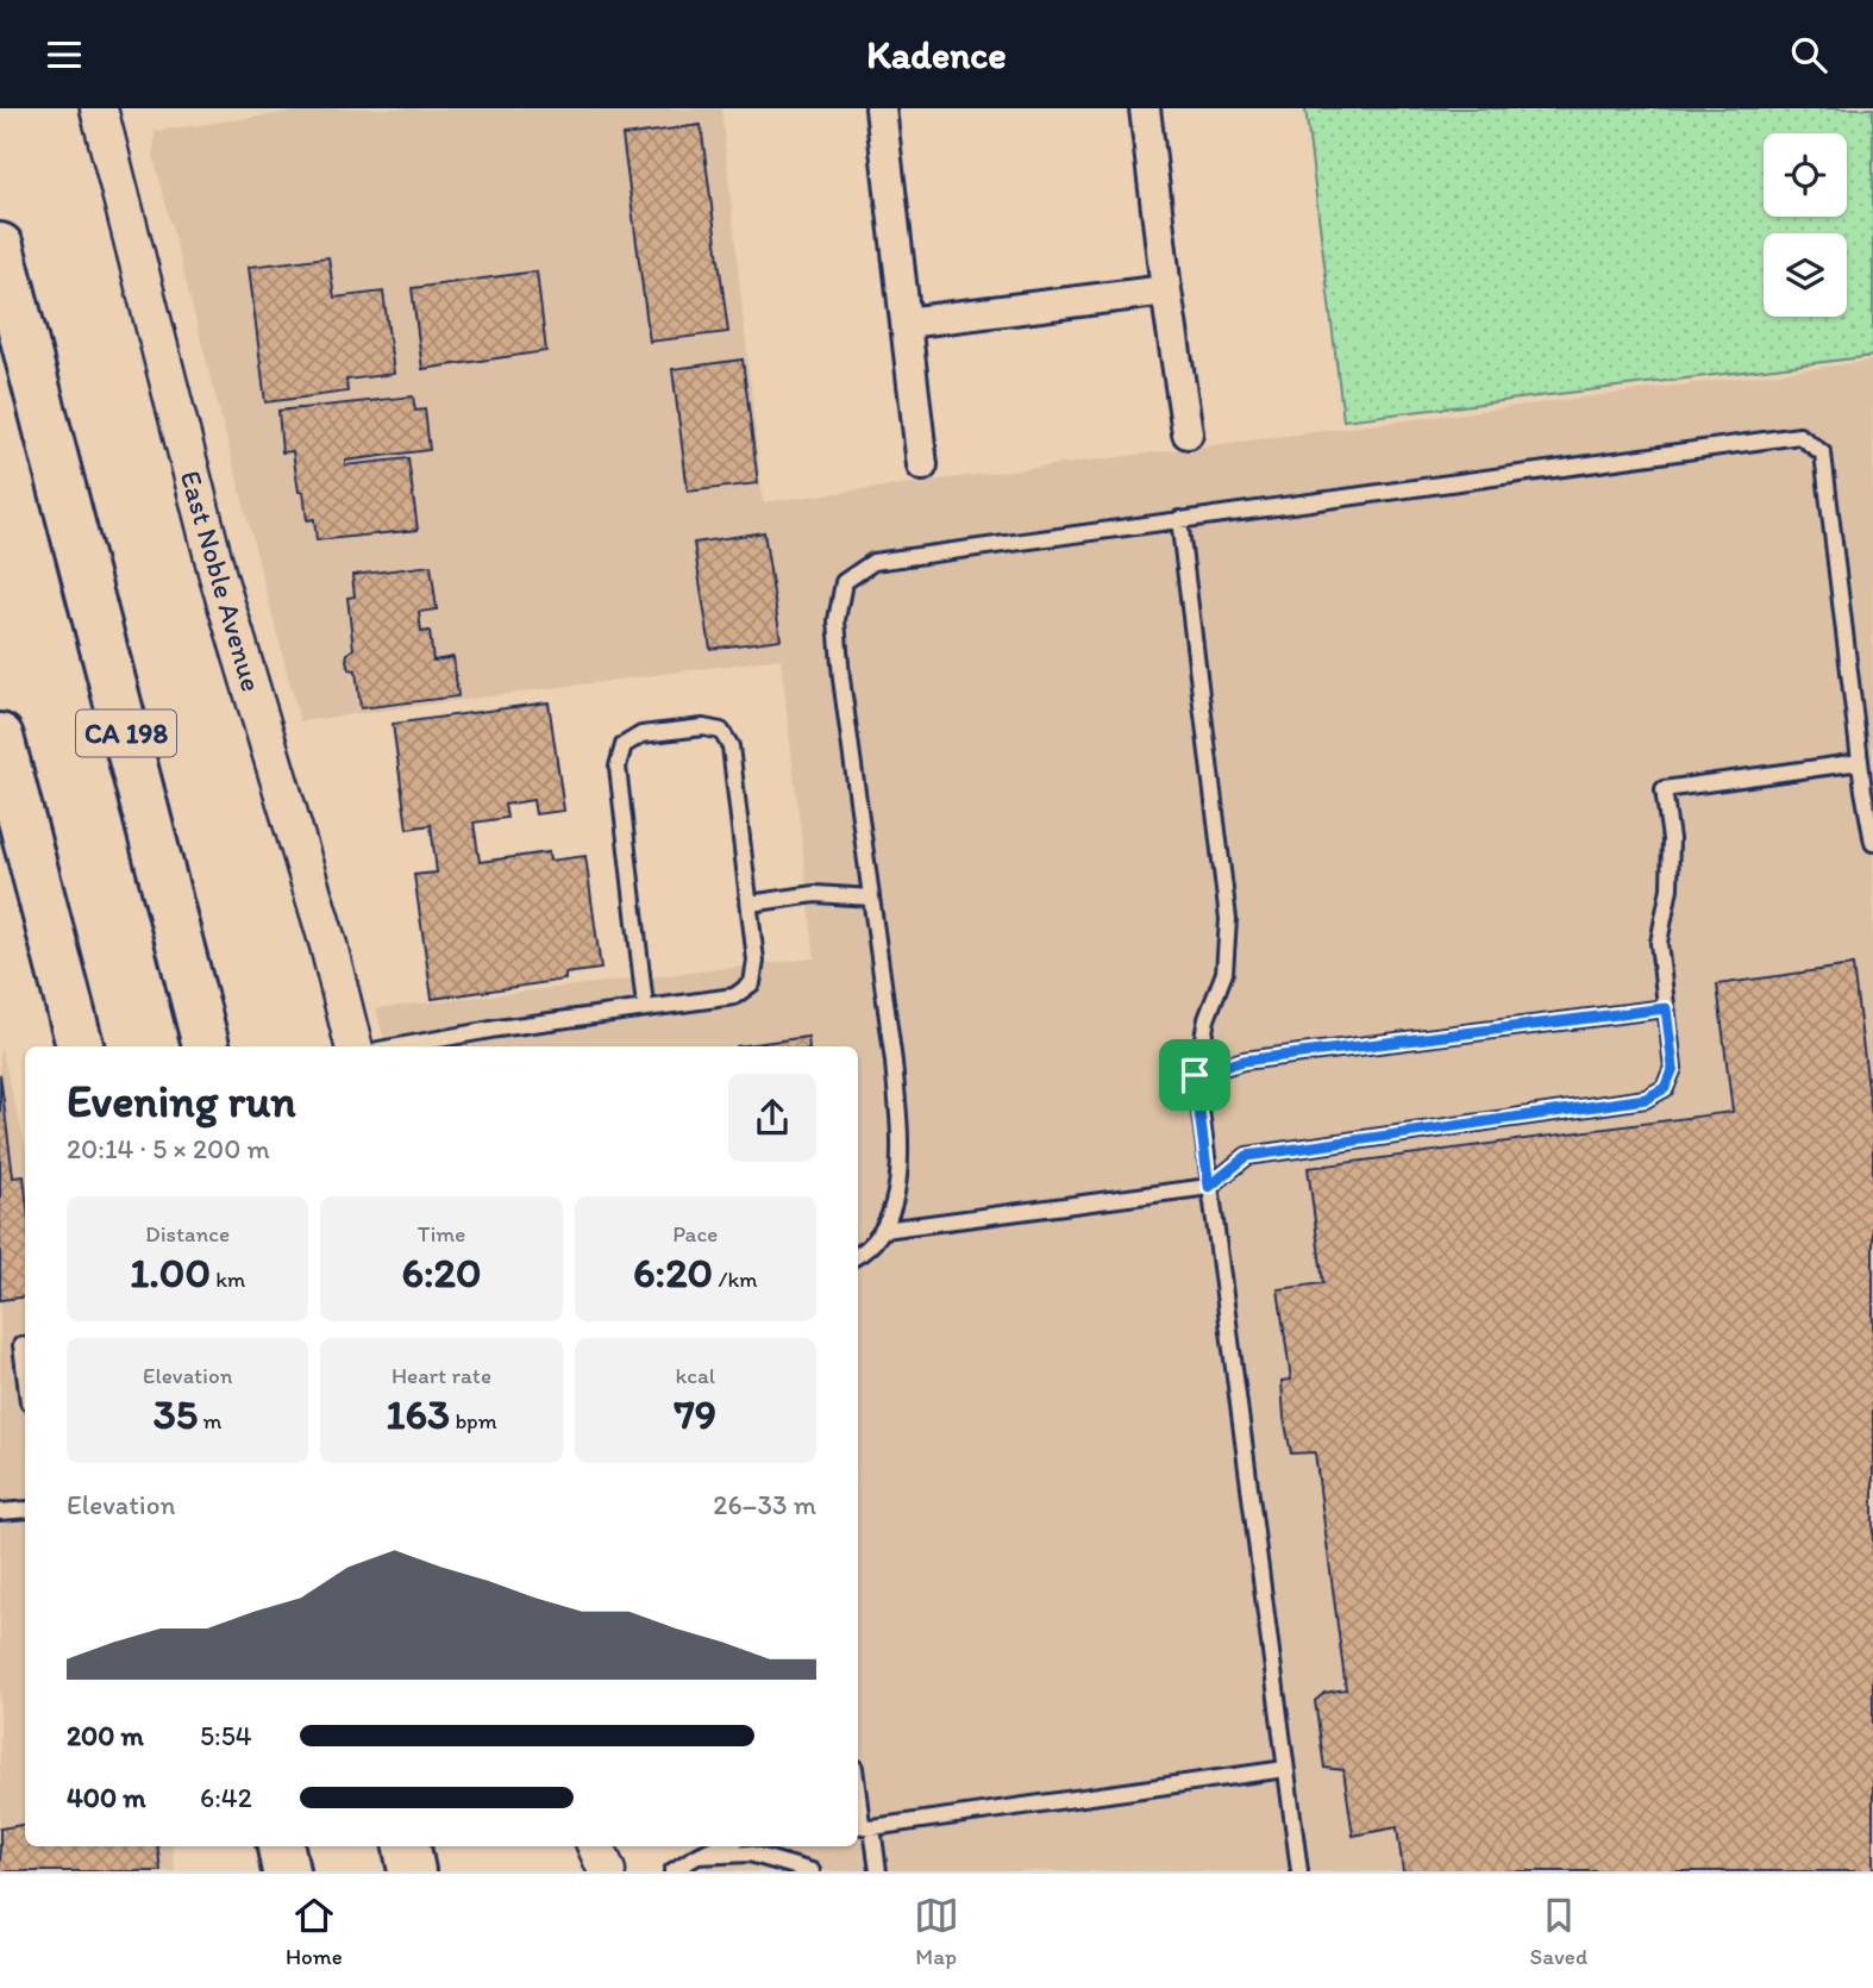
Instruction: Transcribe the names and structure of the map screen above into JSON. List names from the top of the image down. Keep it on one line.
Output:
{"streets":{"highway":["CA 198"],"street":["East Noble Avenue"]},"page":{"header":"Kadence","heading":["Evening run","20:14 · 5 × 200 m"],"stats":[["Distance","1.00 km"],["Time","6:20"],["Pace","6:20 /km"],["Elevation","35 m"],["Heart rate","163 bpm"],["kcal","79"]],"chart":["Elevation","26–33 m"],"list":[{"name":"200 m","note":"5:54"},{"name":"400 m","note":"6:42"}],"tabs":["Home","Map","Saved"]}}
